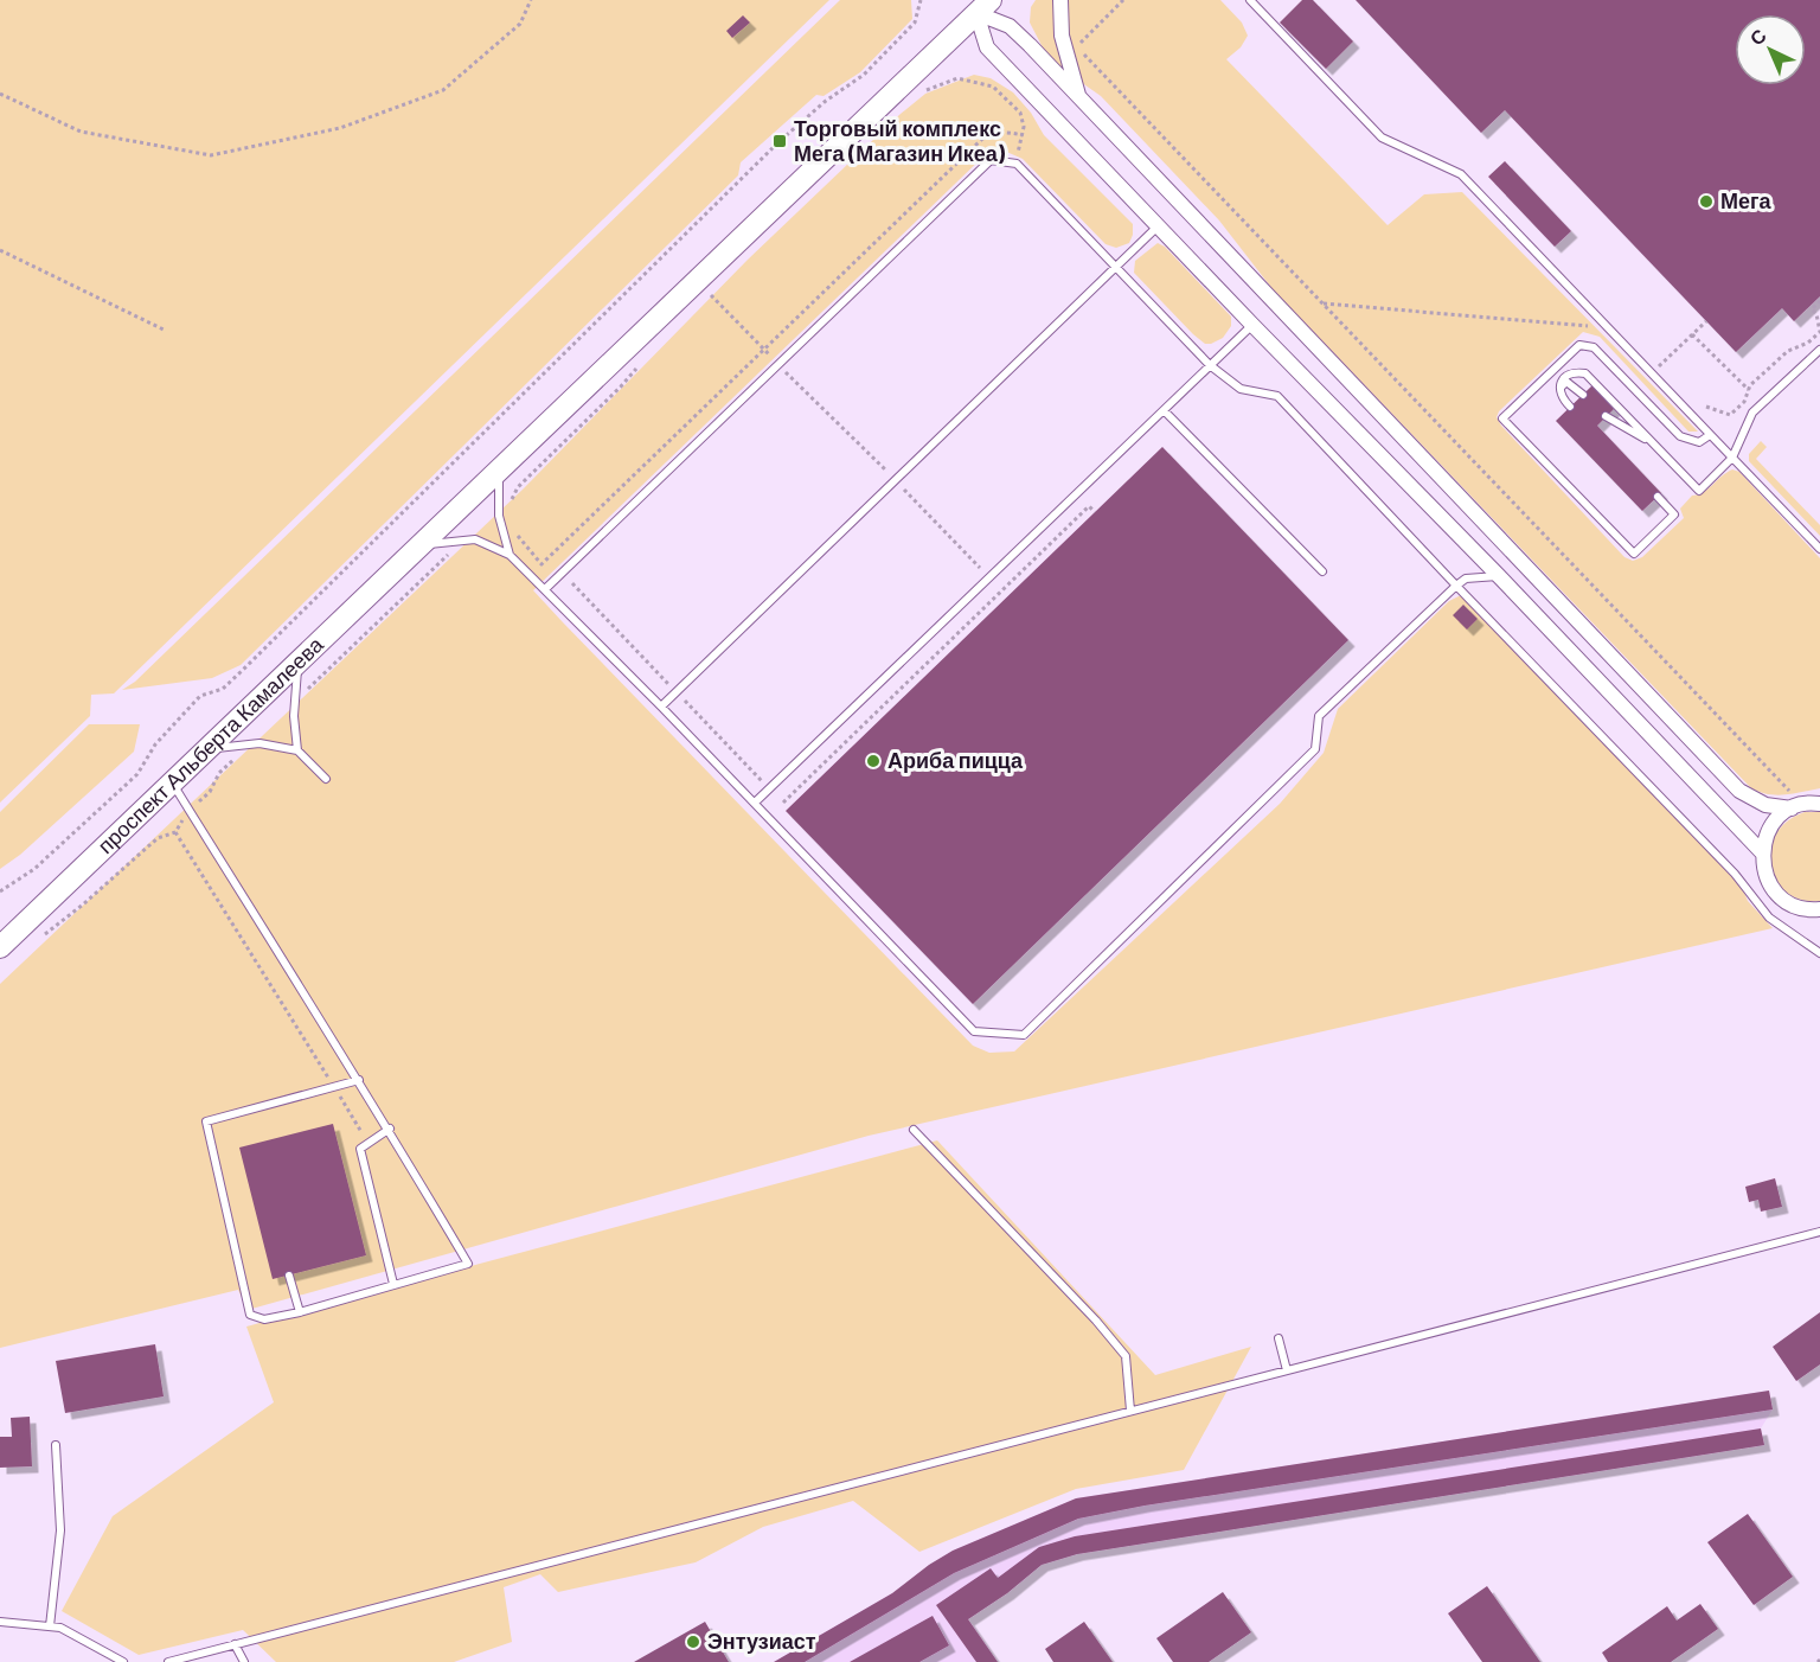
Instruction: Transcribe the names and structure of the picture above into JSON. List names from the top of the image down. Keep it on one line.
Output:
{"streets":{"main road":["проспект Альберта Камалеева"]},"places":{"transit":["Торговый комплекс Мега (Магазин Икеа)"],"other":["Мега","Ариба пицца","Энтузиаст"]},"north":"top left"}
